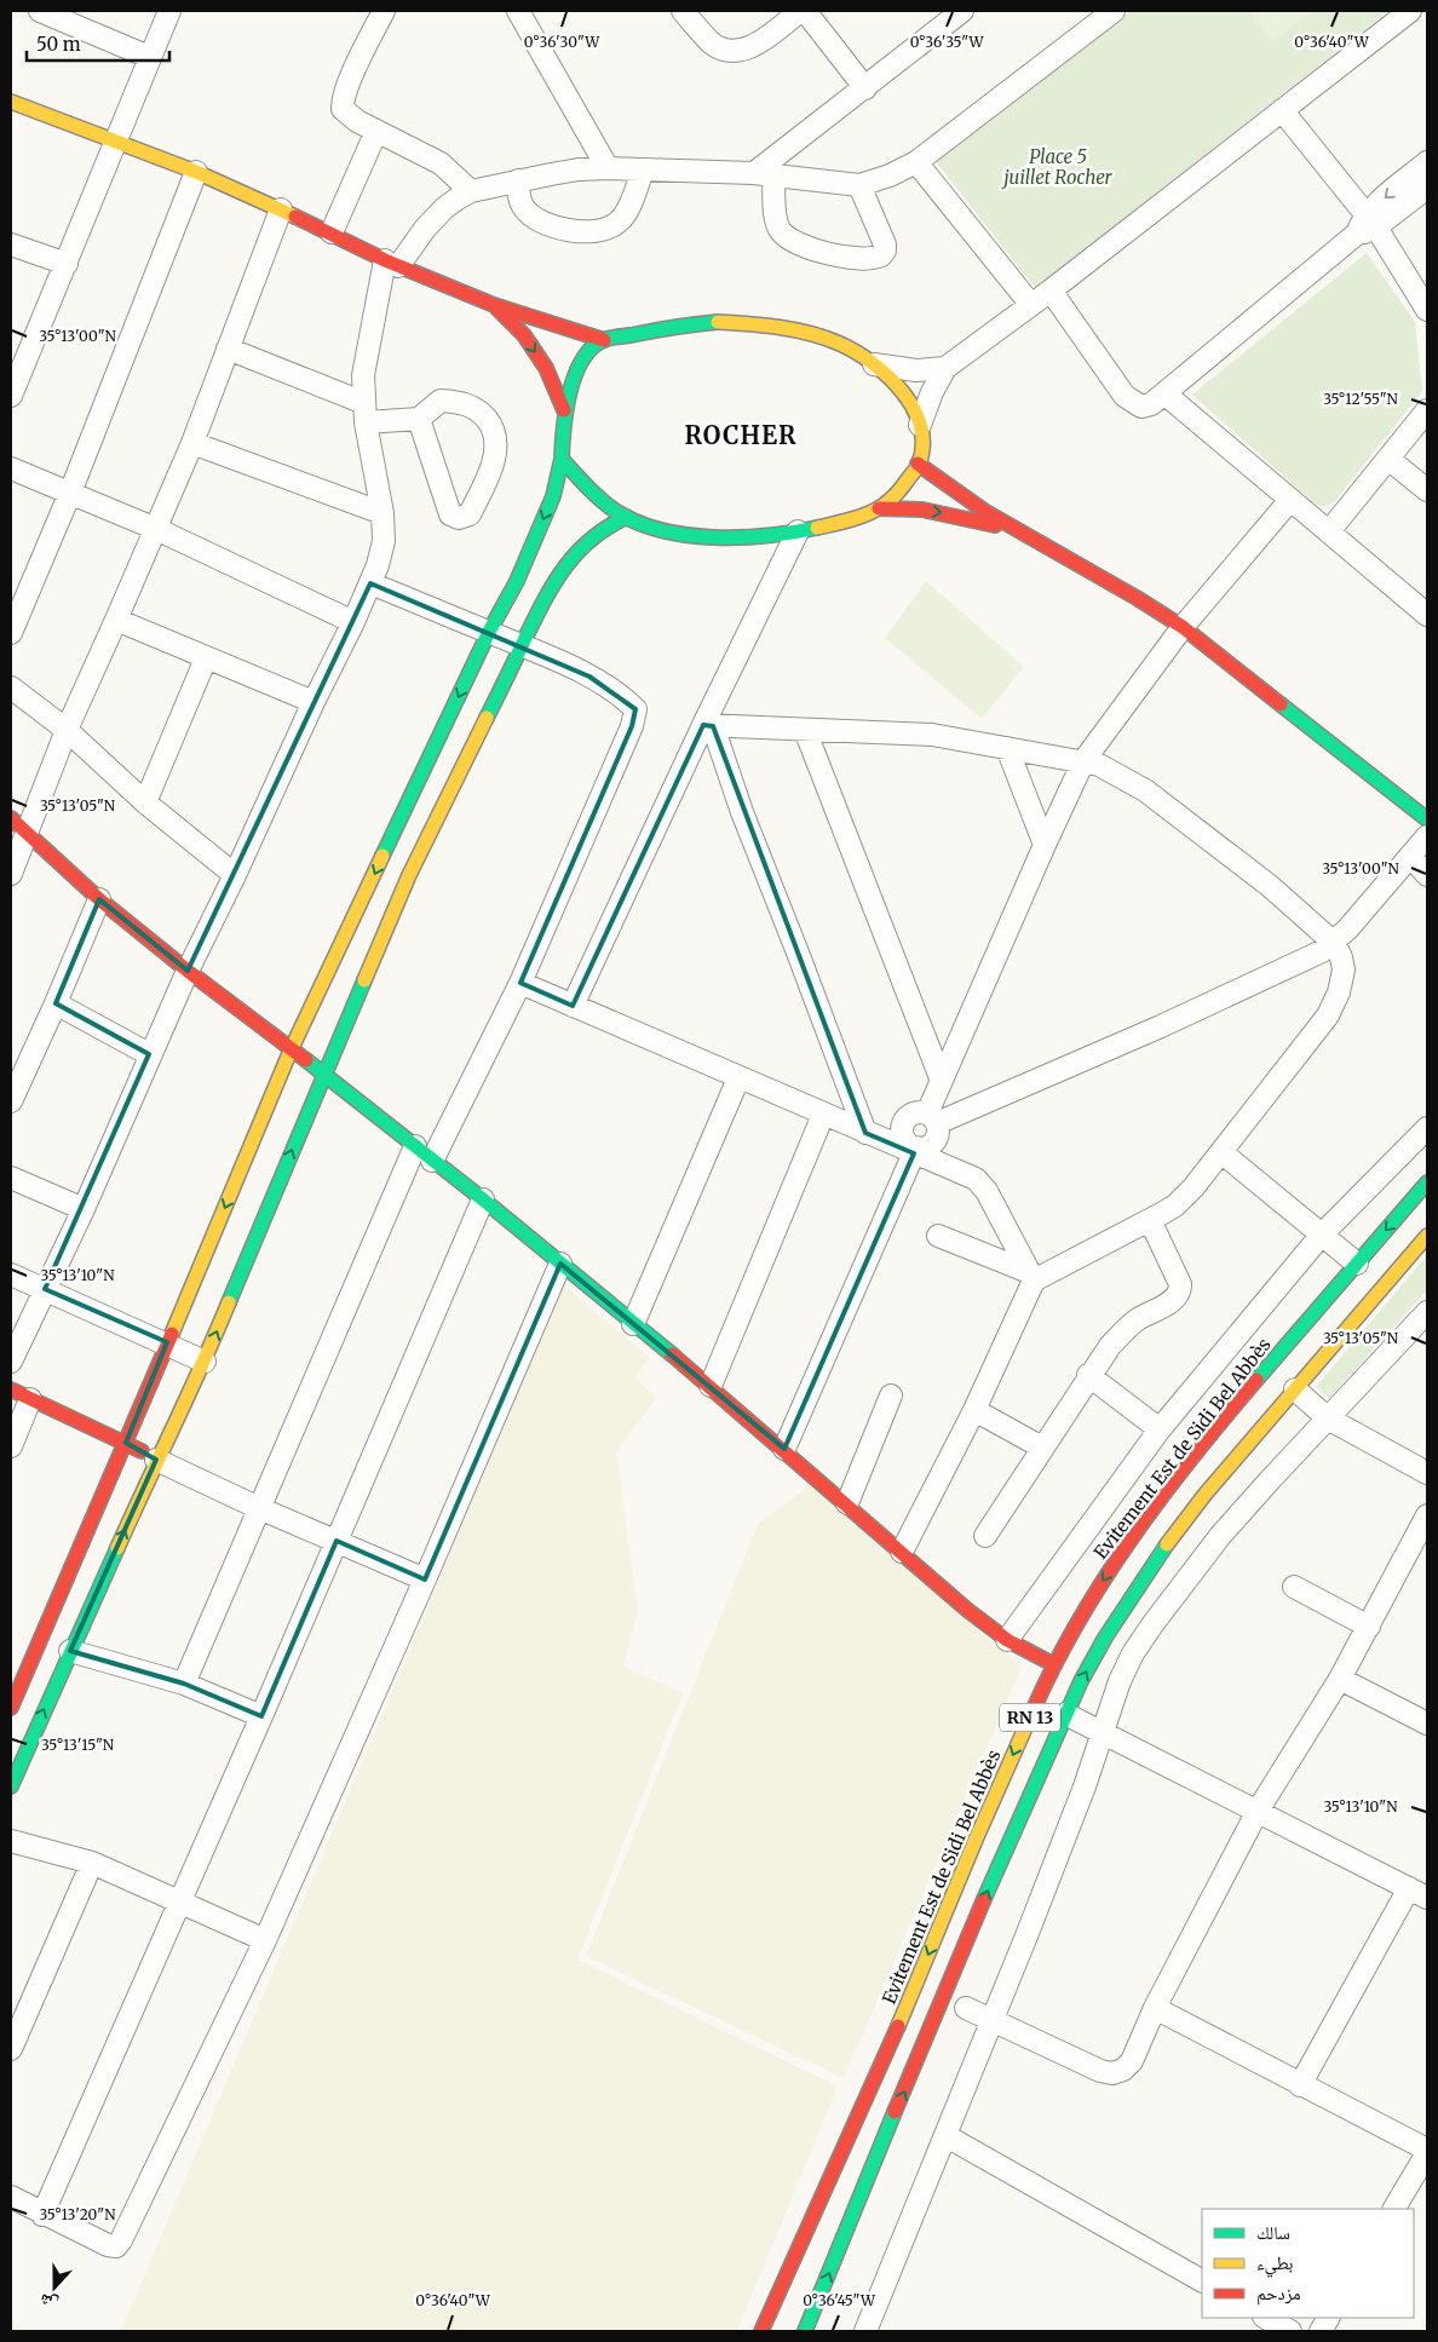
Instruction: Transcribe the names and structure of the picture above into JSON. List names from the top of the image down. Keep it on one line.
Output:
{"streets":{"main road":["Evitement Est de Sidi Bel Abbès","RN 13"]},"districts":["ROCHER"],"parks":["Place 5 juillet Rocher"],"legend":["سالك","بطيء","مزدحم"],"scale_bar":"50 m","north":"bottom","coordinates":["0°36'30\"W","0°36'35\"W","0°36'40\"W","35°13'00\"N","35°12'55\"N","35°13'05\"N","35°13'10\"N","35°13'15\"N","35°13'20\"N","0°36'45\"W"]}
